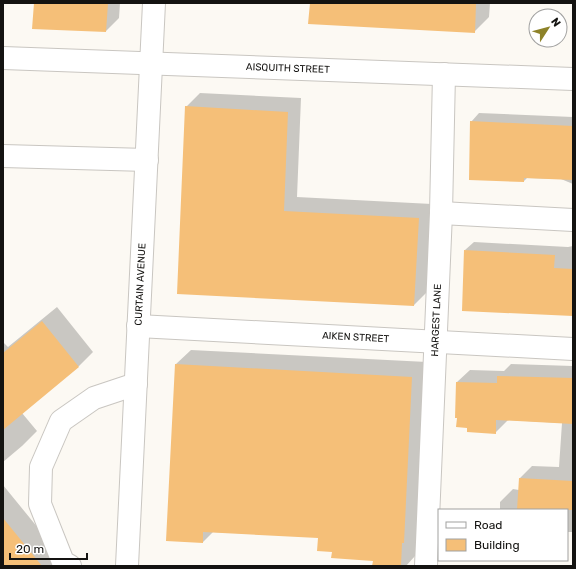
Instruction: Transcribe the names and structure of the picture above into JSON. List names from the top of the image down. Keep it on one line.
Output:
{"streets":{"street":["AISQUITH STREET","CURTAIN AVENUE","HARGEST LANE","AIKEN STREET"]},"crossings":[["AISQUITH STREET","CURTAIN AVENUE"],["AISQUITH STREET","HARGEST LANE"],["CURTAIN AVENUE","AIKEN STREET"],["HARGEST LANE","AIKEN STREET"]],"legend":["Road","Building"],"scale_bar":"20 m","north":"top right"}
